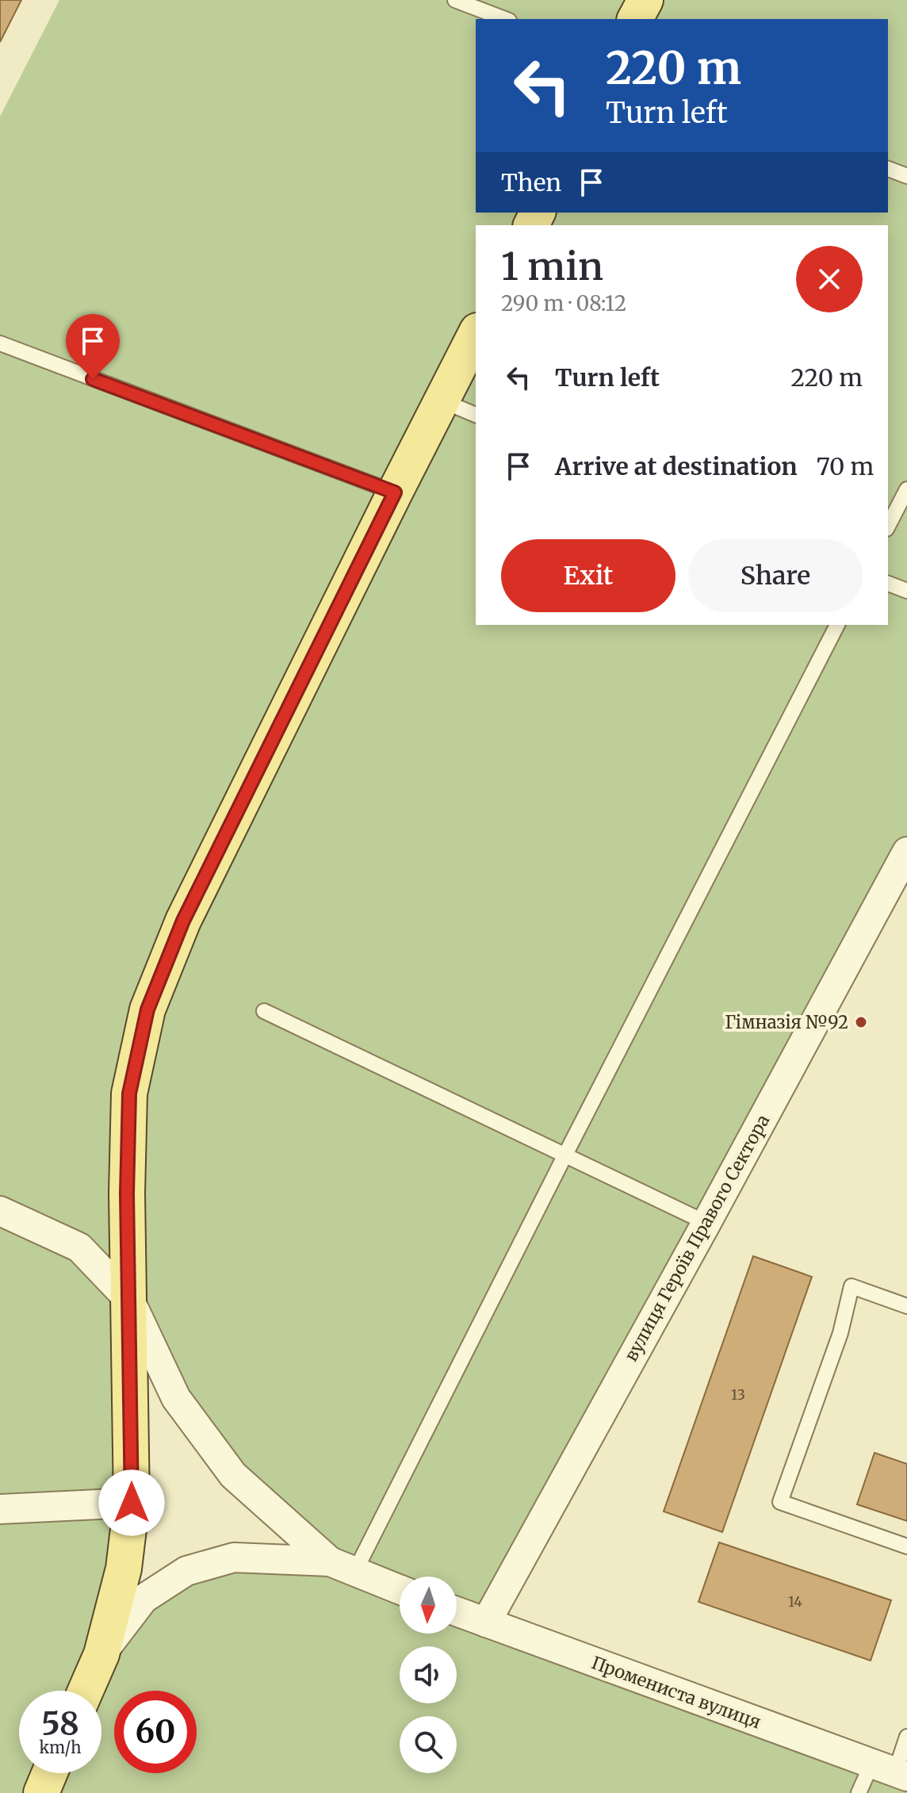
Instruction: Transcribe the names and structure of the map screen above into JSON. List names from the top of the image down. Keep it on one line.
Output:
{"streets":{"street":["вулиця Героїв Правого Сектора","Промениста вулиця"]},"crossings":[["вулиця Героїв Правого Сектора","Промениста вулиця"]],"places":["Гімназія №92"],"house_numbers":["13","14"],"north":"bottom","page":{"turn":["220 m","Turn left"],"then":"Then","heading":["1 min","290 m · 08:12"],"list":[{"name":"Turn left","value":"220 m"},{"name":"Arrive at destination","value":"70 m"}],"buttons":["Exit","Share"],"speed":"58 km/h","limit":"60"}}
